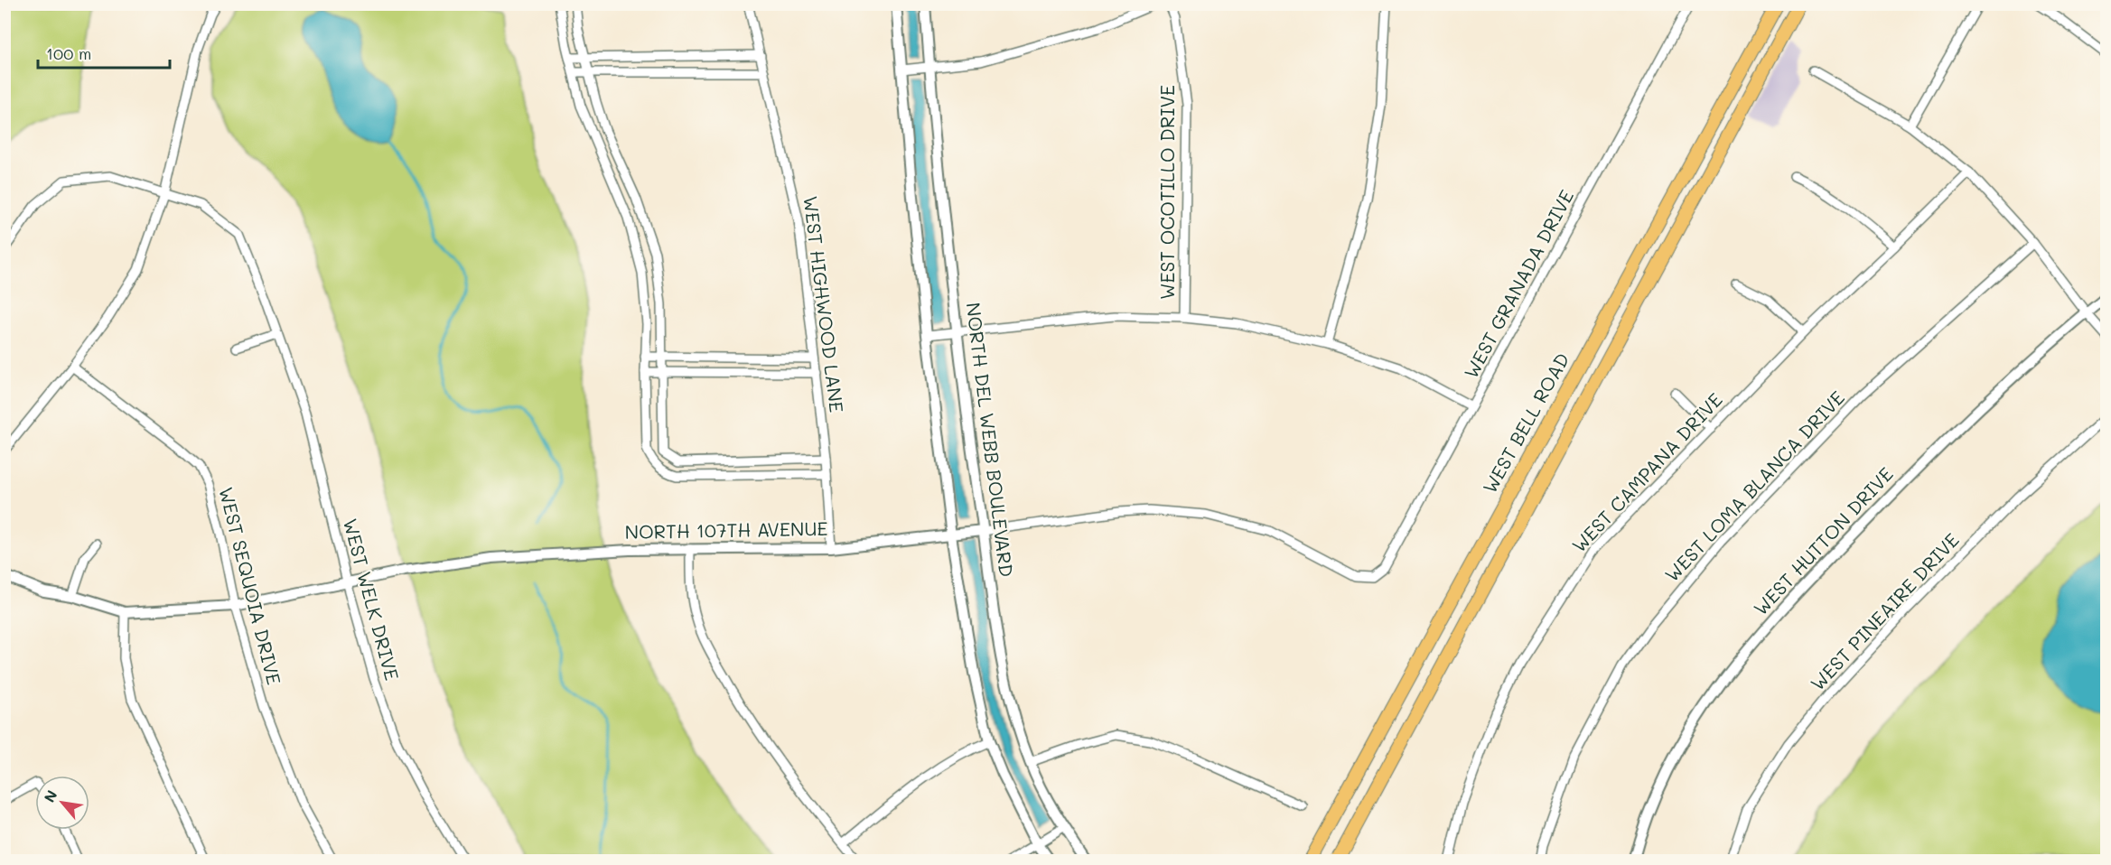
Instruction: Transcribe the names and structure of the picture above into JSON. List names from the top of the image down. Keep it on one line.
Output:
{"streets":{"main road":["WEST BELL ROAD"],"street":["WEST OCOTILLO DRIVE","WEST GRANADA DRIVE","WEST HIGHWOOD LANE","NORTH DEL WEBB BOULEVARD","WEST CAMPANA DRIVE","WEST LOMA BLANCA DRIVE","NORTH 107TH AVENUE","WEST HUTTON DRIVE","WEST SEQUOIA DRIVE","WEST WELK DRIVE","WEST PINEAIRE DRIVE"]},"crossings":[["WEST GRANADA DRIVE","NORTH 107TH AVENUE"],["WEST HIGHWOOD LANE","NORTH 107TH AVENUE"],["NORTH DEL WEBB BOULEVARD","NORTH 107TH AVENUE"],["NORTH 107TH AVENUE","WEST SEQUOIA DRIVE"],["NORTH 107TH AVENUE","WEST WELK DRIVE"]],"scale_bar":"100 m","north":"top left"}
